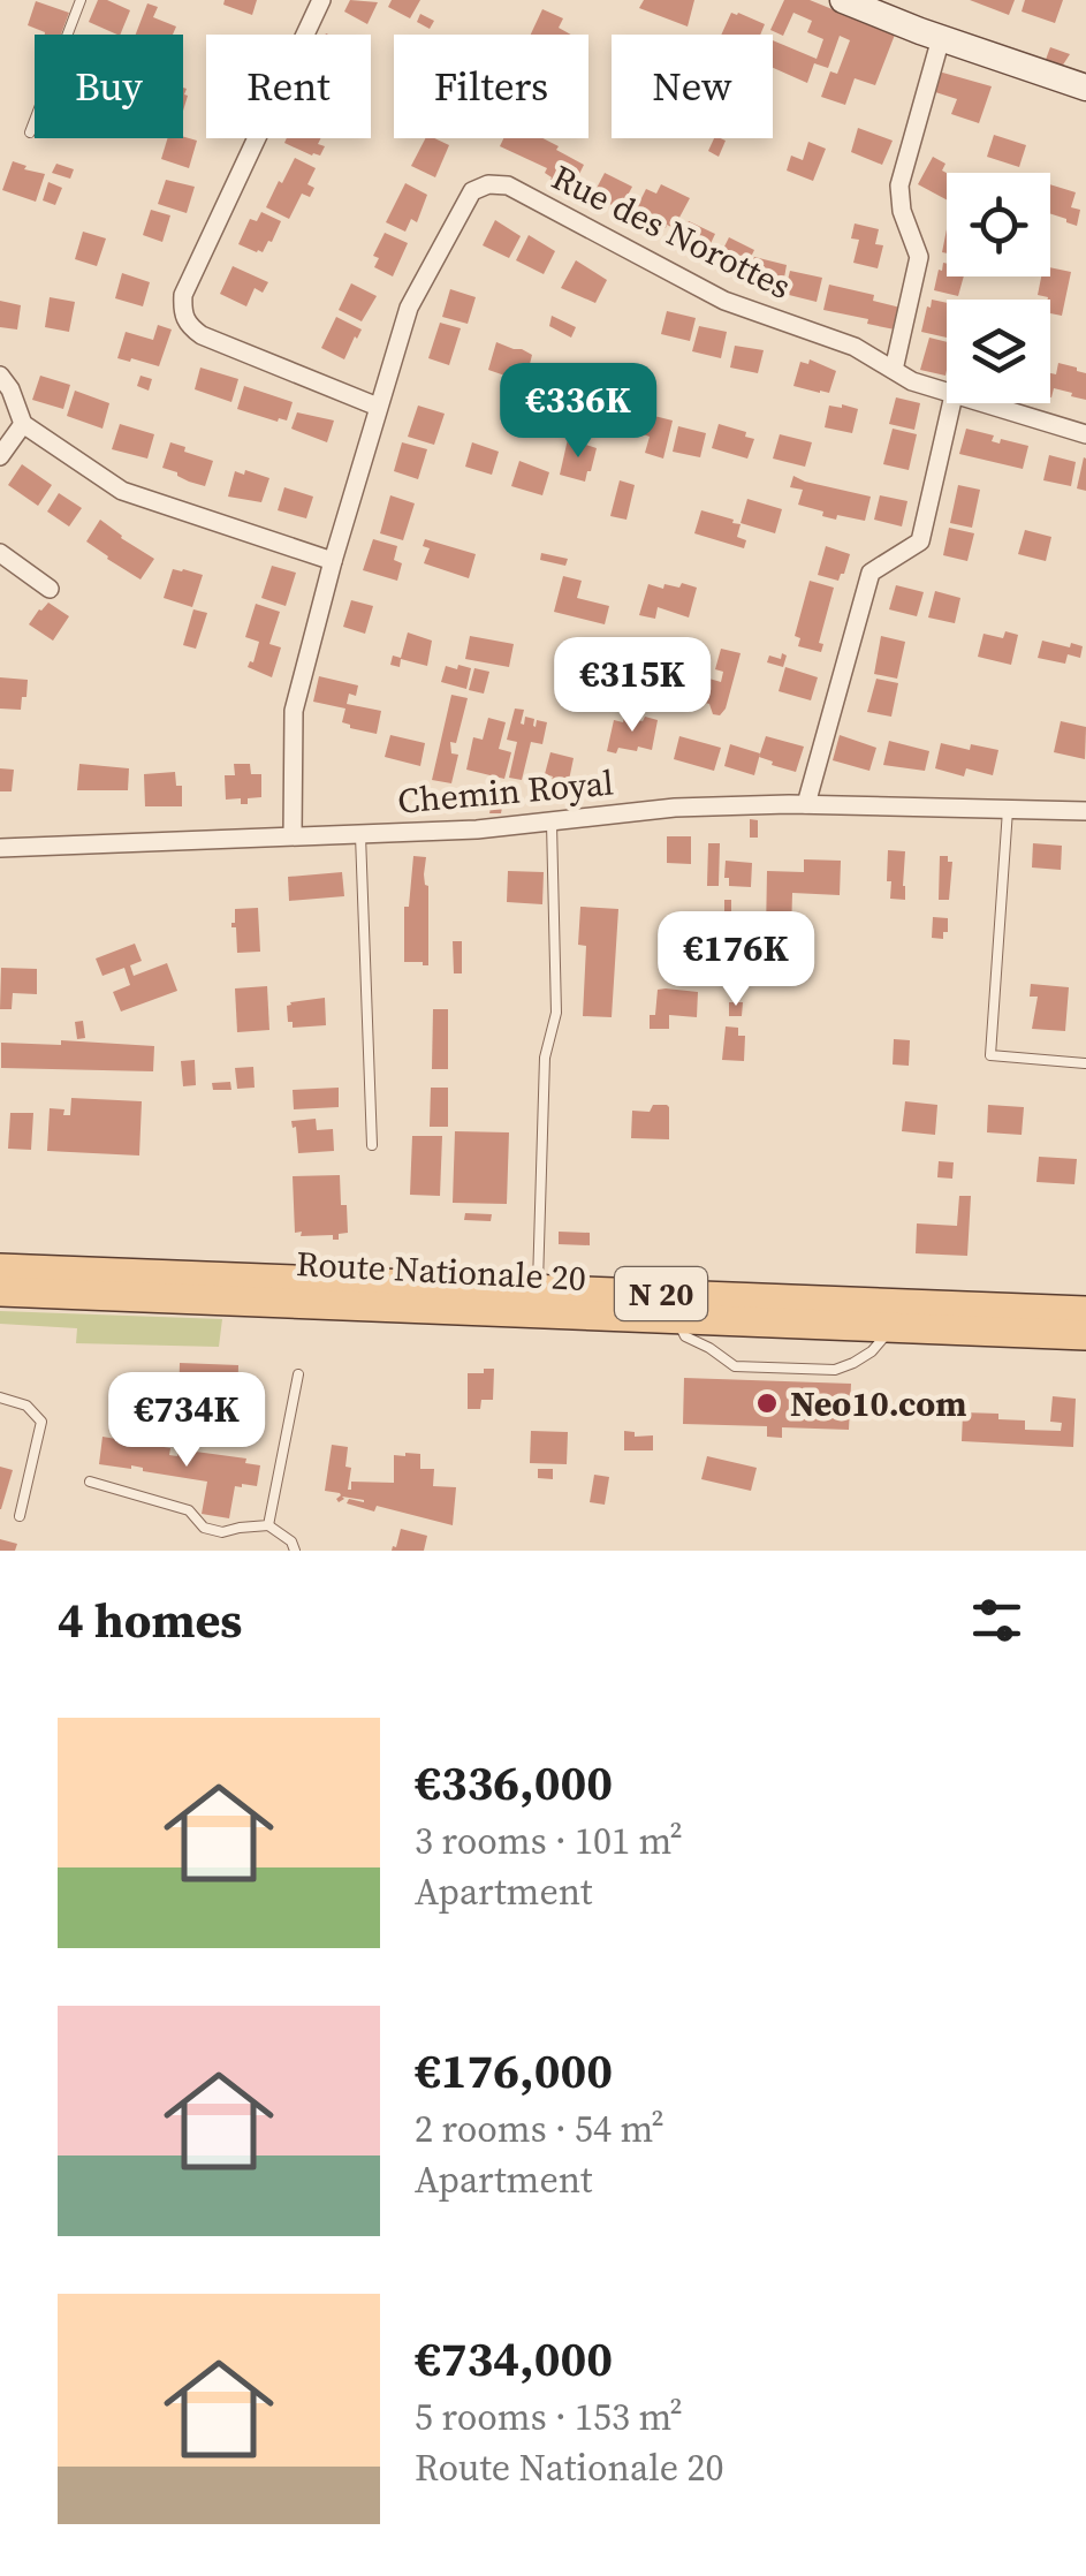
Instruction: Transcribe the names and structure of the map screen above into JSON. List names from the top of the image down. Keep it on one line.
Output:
{"streets":{"main road":["Route Nationale 20","N 20"],"street":["Rue des Norottes","Chemin Royal"]},"crossings":[["Rue des Norottes","Chemin Royal"]],"places":["Neo10.com"],"page":{"chip":["Buy","Rent","Filters","New"],"price":["€336K","€315K","€176K","€734K"],"heading":"4 homes","list":[{"name":"€336,000","note":"3 rooms · 101 m² · Apartment"},{"name":"€176,000","note":"2 rooms · 54 m² · Apartment"},{"name":"€734,000","note":"5 rooms · 153 m² · Route Nationale 20"}]}}
